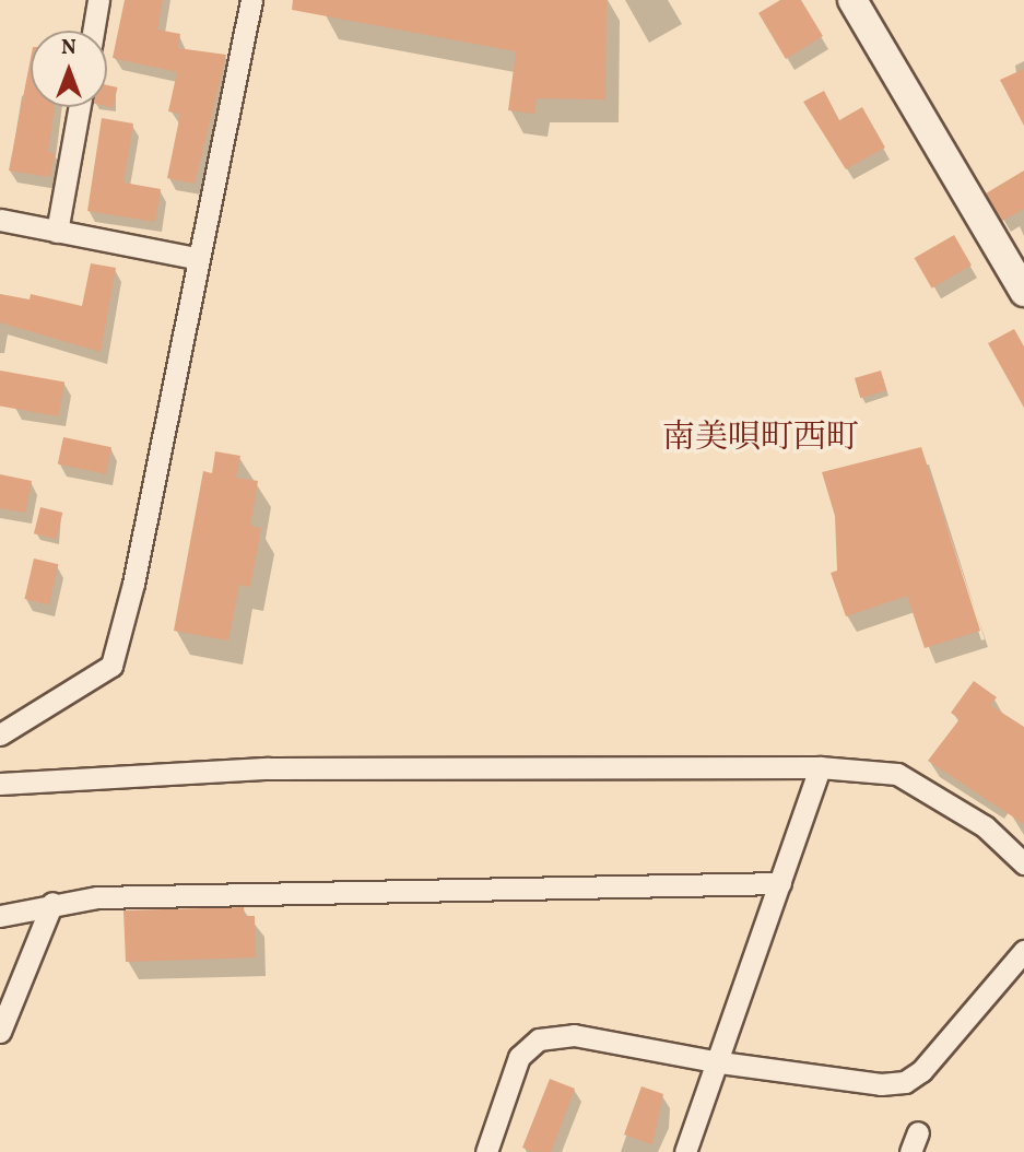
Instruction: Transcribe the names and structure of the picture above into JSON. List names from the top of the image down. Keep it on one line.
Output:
{"districts":["南美唄町西町"],"north":"top"}
